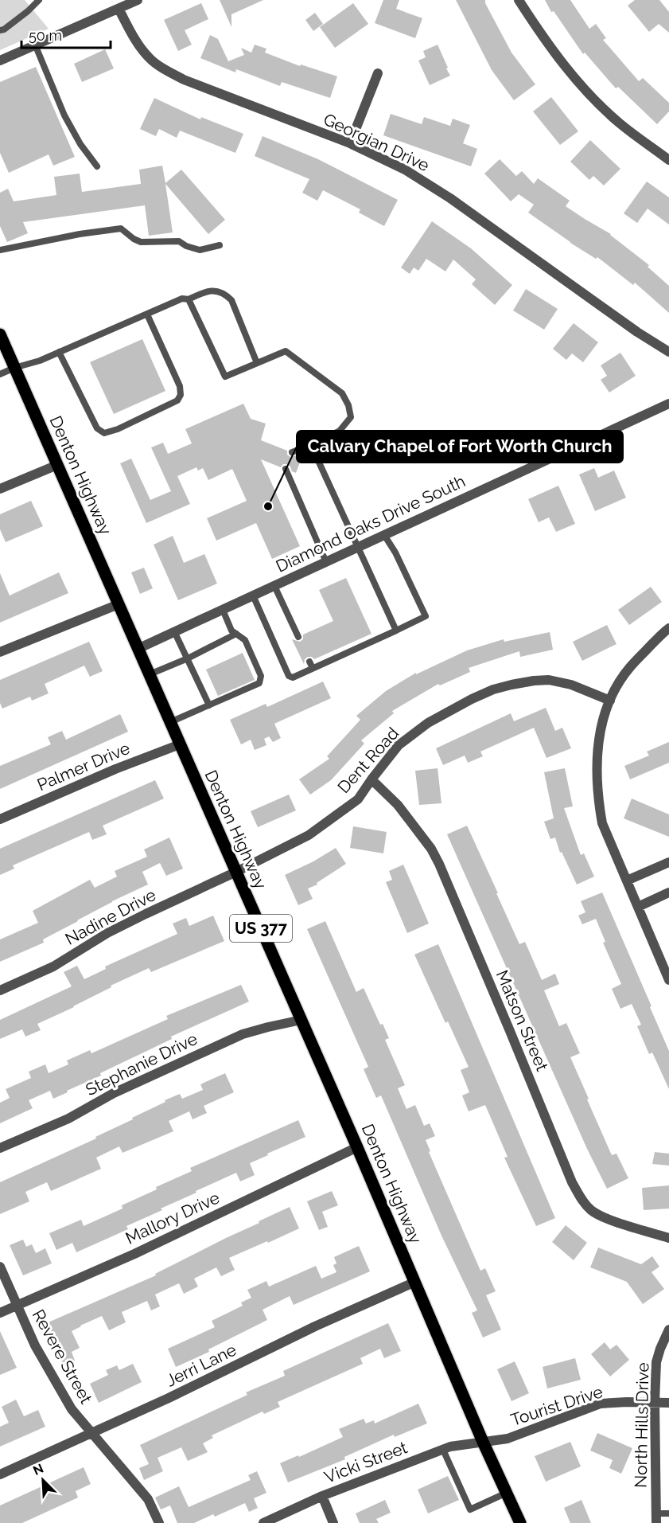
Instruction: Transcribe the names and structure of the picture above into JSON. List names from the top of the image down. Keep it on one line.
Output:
{"streets":{"main road":["Denton Highway","US 377"],"street":["Georgian Drive","Diamond Oaks Drive South","Dent Road","Palmer Drive","Nadine Drive","Matson Street","Stephanie Drive","Mallory Drive","Revere Street","Jerri Lane","Tourist Drive","North Hills Drive","Vicki Street"]},"crossings":[["Denton Highway","Diamond Oaks Drive South"],["Denton Highway","Dent Road"],["Denton Highway","Palmer Drive"],["Denton Highway","Nadine Drive"],["Denton Highway","Stephanie Drive"],["Denton Highway","Mallory Drive"],["Denton Highway","Jerri Lane"],["Denton Highway","Tourist Drive"],["Denton Highway","Vicki Street"],["Dent Road","Nadine Drive"],["Dent Road","Matson Street"],["Mallory Drive","Revere Street"],["Revere Street","Jerri Lane"],["Tourist Drive","North Hills Drive"],["Tourist Drive","Vicki Street"]],"places":["Calvary Chapel of Fort Worth Church"],"scale_bar":"50 m","north":"top left"}
